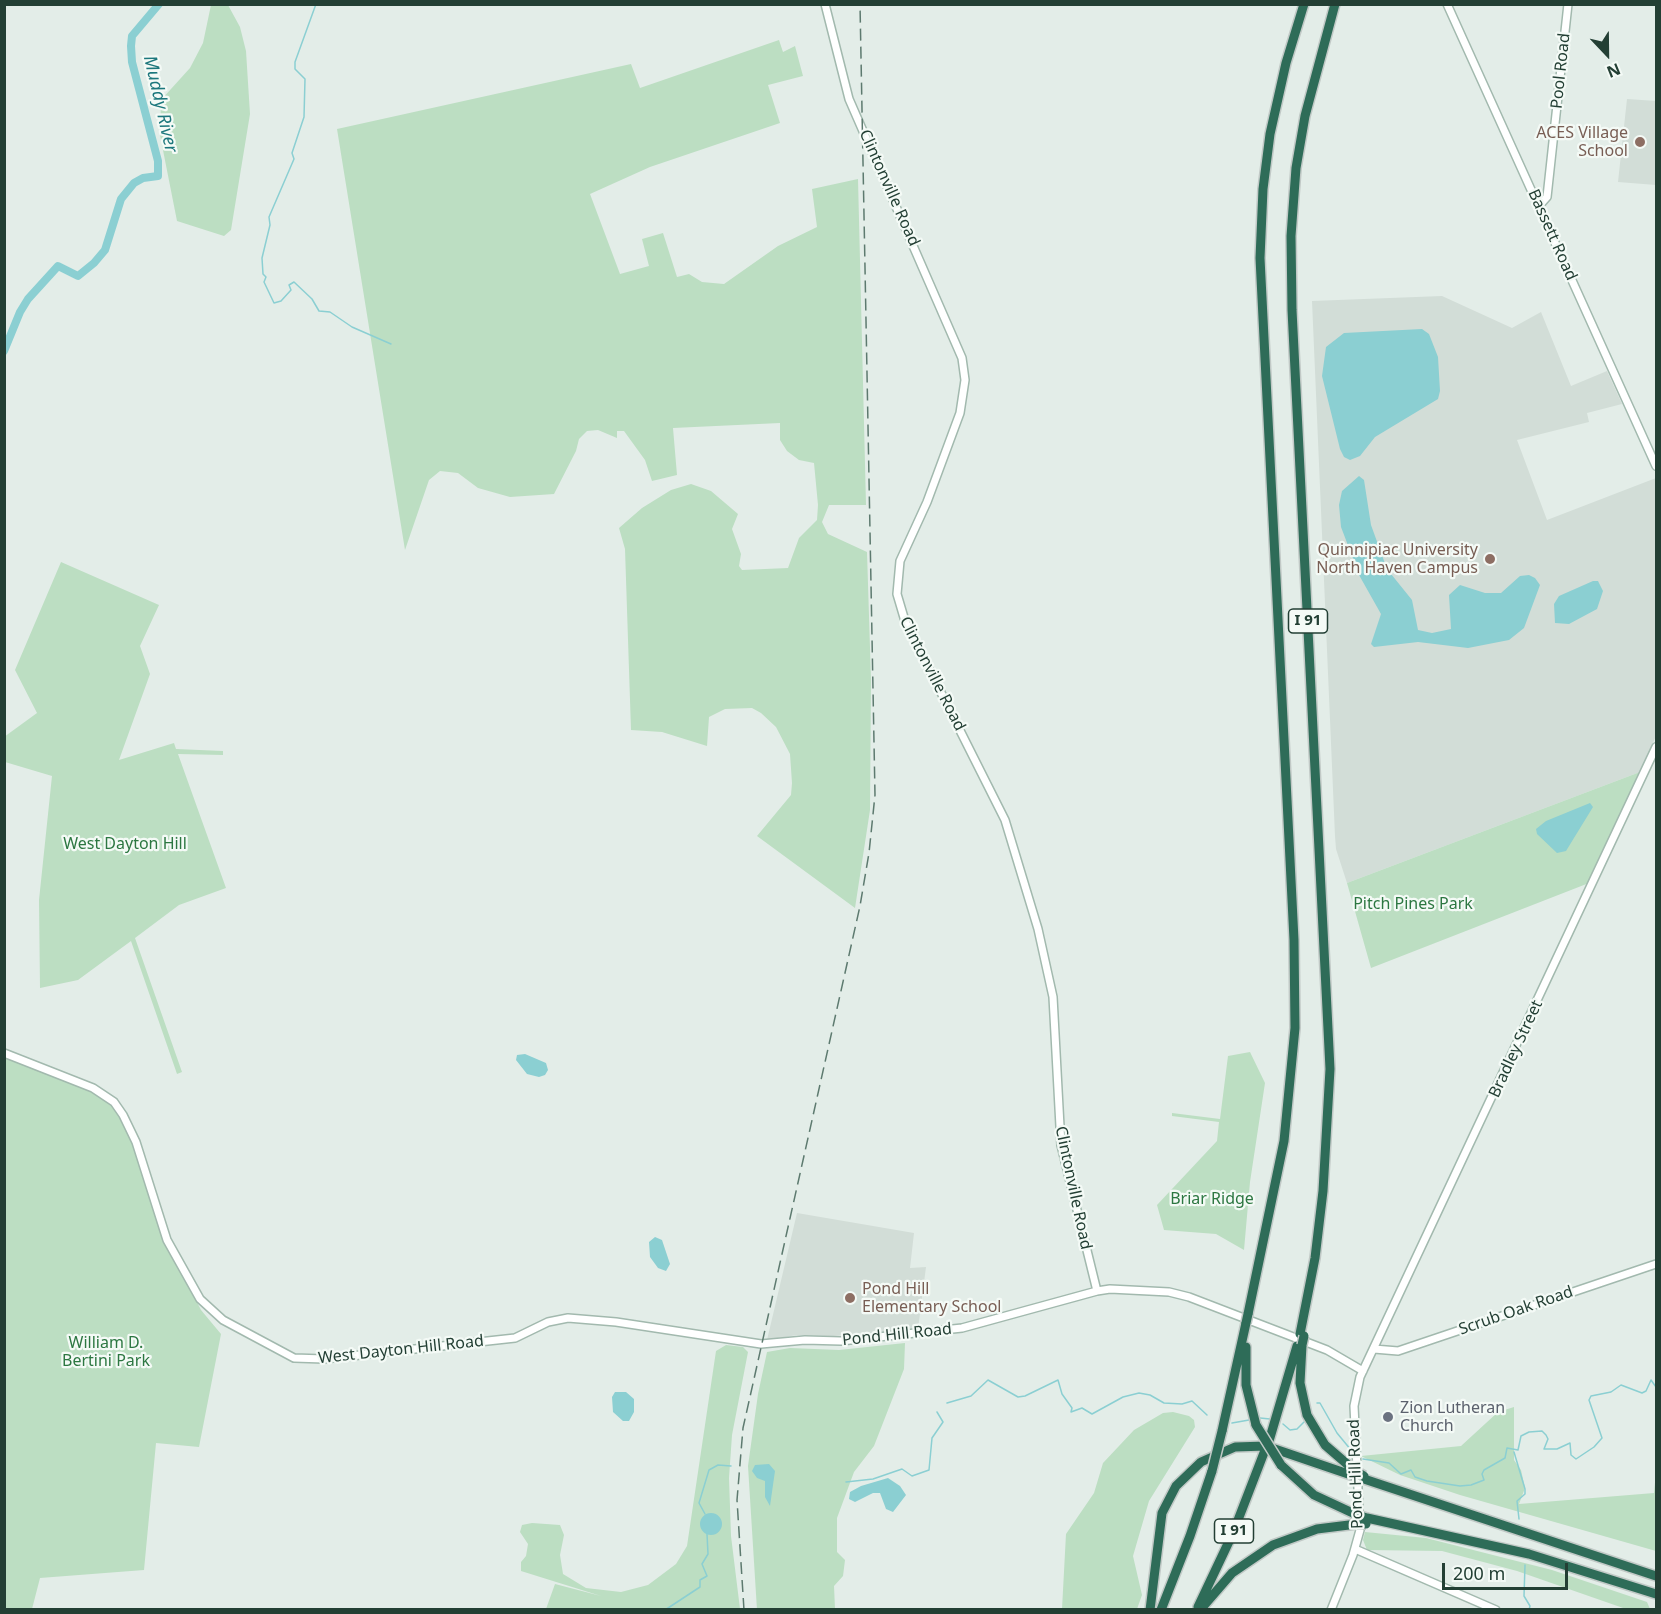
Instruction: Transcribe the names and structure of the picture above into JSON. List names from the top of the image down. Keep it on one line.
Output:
{"streets":{"highway":["I 91"],"street":["Pool Road","Clintonville Road","Bassett Road","Bradley Street","Scrub Oak Road","Pond Hill Road","West Dayton Hill Road"]},"crossings":[["Pool Road","Bassett Road"],["Clintonville Road","Pond Hill Road"],["Bradley Street","Scrub Oak Road"],["Bradley Street","Pond Hill Road"],["Scrub Oak Road","Pond Hill Road"],["Pond Hill Road","West Dayton Hill Road"]],"water":["Muddy River"],"parks":["West Dayton Hill","Pitch Pines Park","Briar Ridge","William D. Bertini Park"],"places":["ACES Village School","Quinnipiac University North Haven Campus","Pond Hill Elementary School","Zion Lutheran Church"],"scale_bar":"200 m","north":"bottom"}
